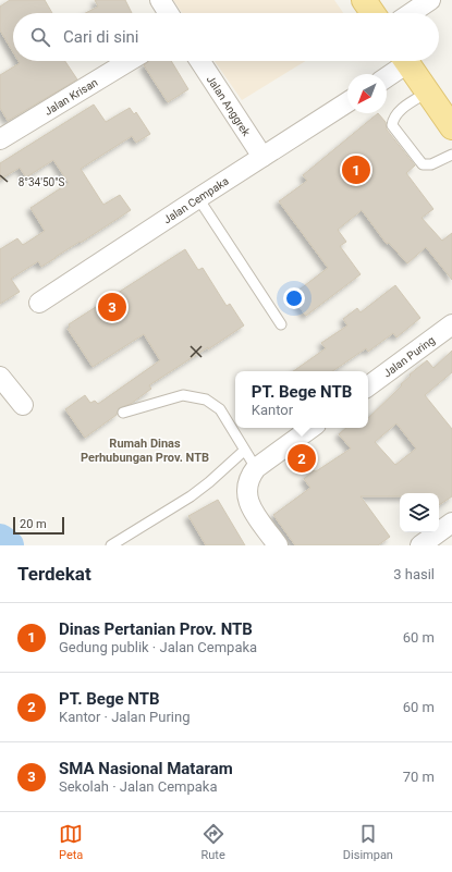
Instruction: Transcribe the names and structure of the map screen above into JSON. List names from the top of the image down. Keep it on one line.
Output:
{"streets":{"street":["Jalan Krisan","Jalan Anggrek","Jalan Cempaka","Jalan Puring"]},"crossings":[["Jalan Anggrek","Jalan Cempaka"]],"districts":["Rumah Dinas Perhubungan Prov. NTB"],"scale_bar":"20 m","north":"bottom left","page":{"search":"Cari di sini","pins":["1","3","2"],"popup":["PT. Bege NTB","Kantor"],"scale":"20 m","heading":["Terdekat","3 hasil"],"list":[{"mark":"1","name":"Dinas Pertanian Prov. NTB","note":"Gedung publik · Jalan Cempaka","value":"60 m"},{"mark":"2","name":"PT. Bege NTB","note":"Kantor · Jalan Puring","value":"60 m"},{"mark":"3","name":"SMA Nasional Mataram","note":"Sekolah · Jalan Cempaka","value":"70 m"}],"nav":["Peta","Rute","Disimpan"]},"coordinates":["8°34'50\"S"]}
